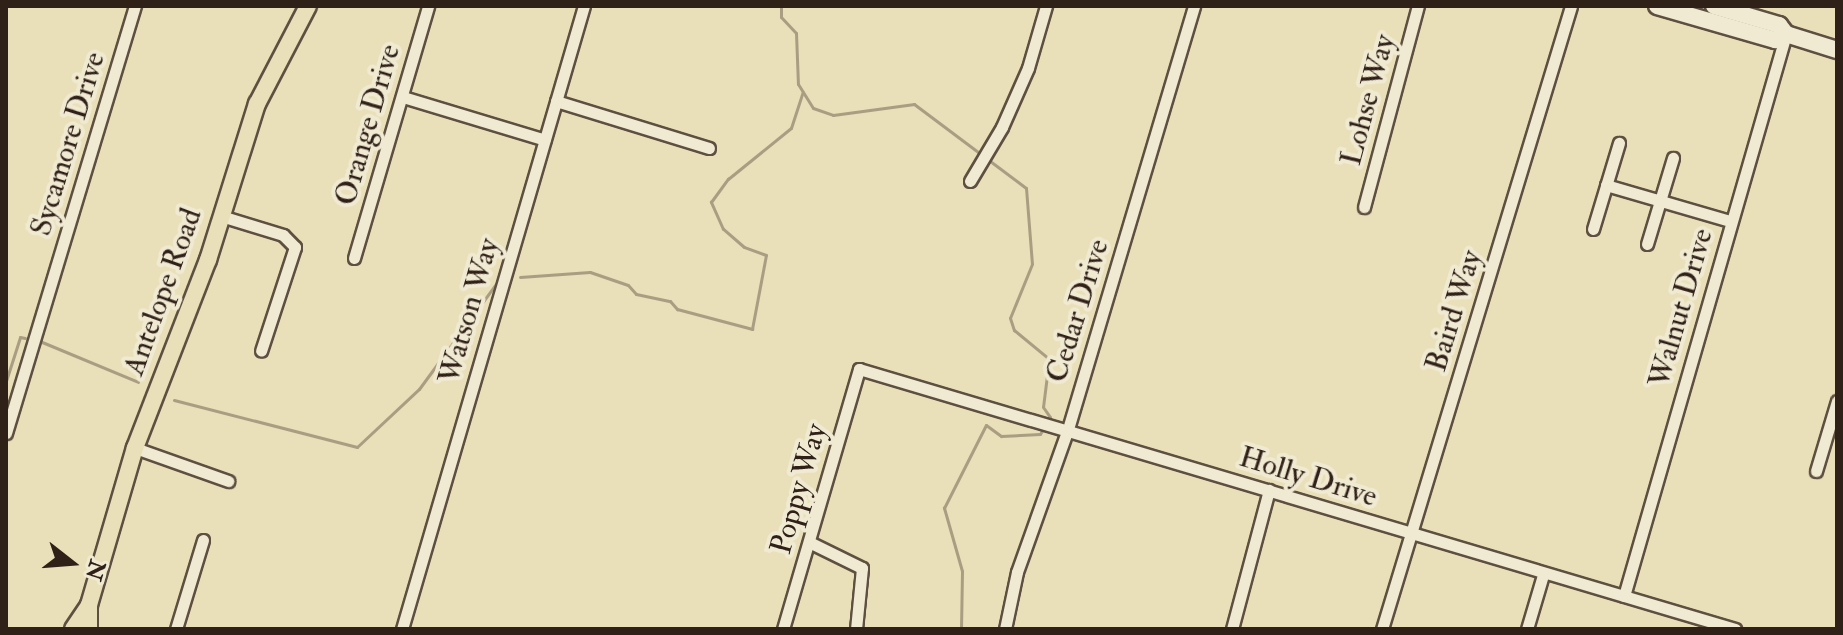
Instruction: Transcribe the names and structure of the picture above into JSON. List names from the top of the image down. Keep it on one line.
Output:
{"streets":{"main road":["Antelope Road"],"street":["Lohse Way","Orange Drive","Sycamore Drive","Walnut Drive","Watson Way","Cedar Drive","Baird Way","Holly Drive","Poppy Way"]},"crossings":[["Walnut Drive","Holly Drive"],["Cedar Drive","Holly Drive"],["Baird Way","Holly Drive"],["Holly Drive","Poppy Way"]],"north":"right"}
